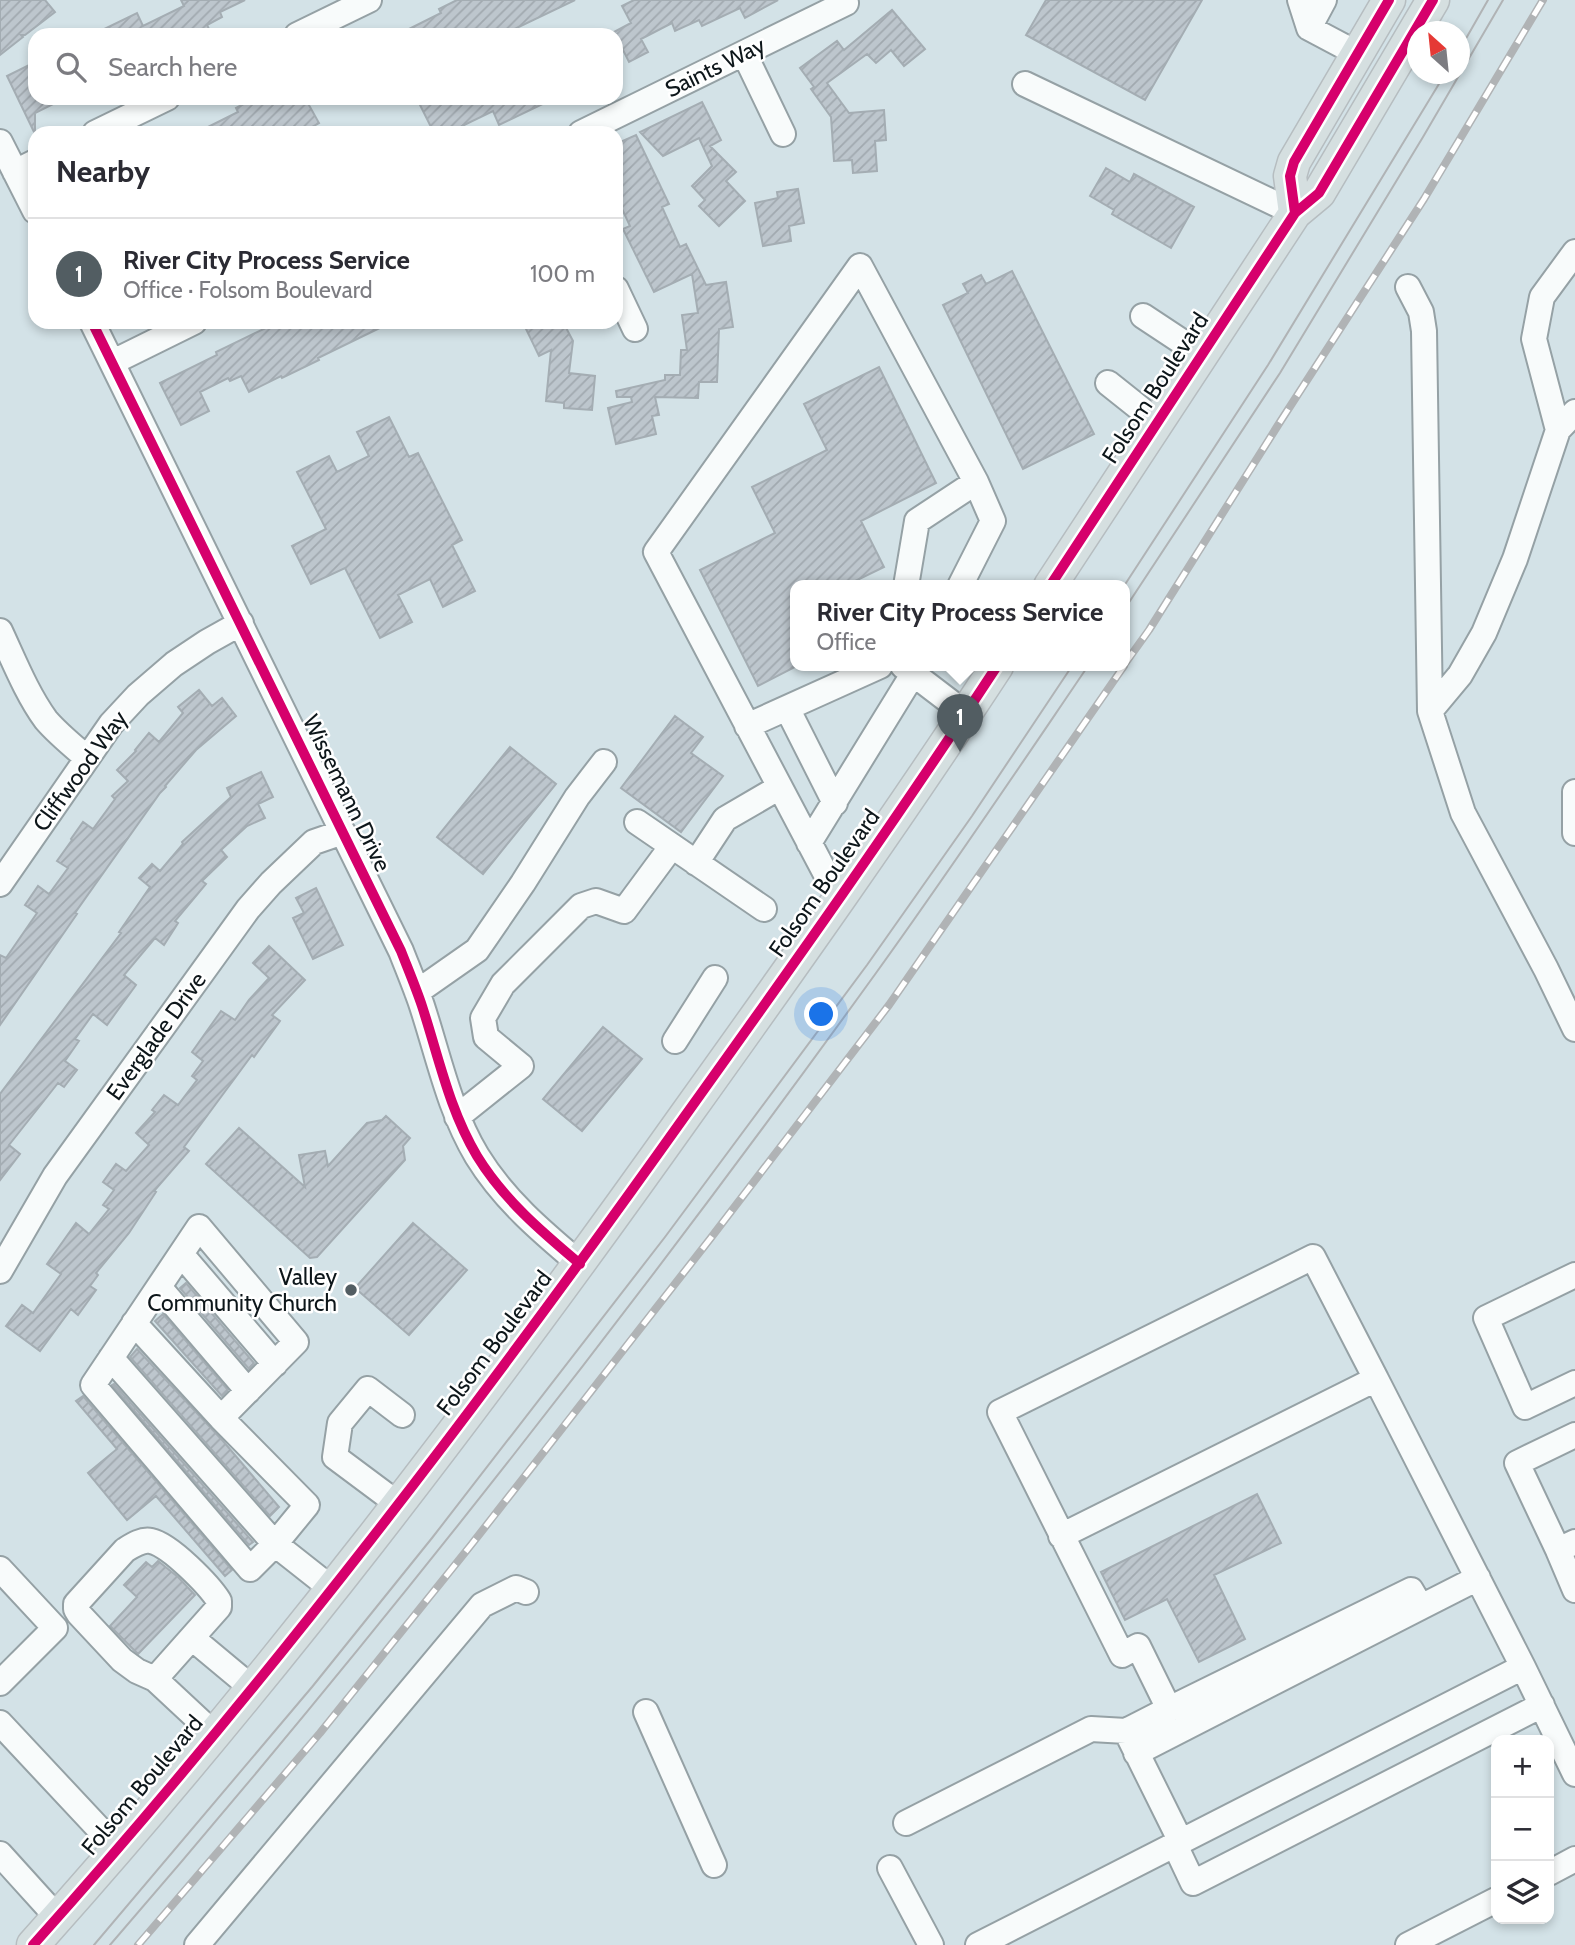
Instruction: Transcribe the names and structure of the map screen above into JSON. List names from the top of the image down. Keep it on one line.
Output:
{"streets":{"main road":["Folsom Boulevard"],"street":["Saints Way","Cliffwood Way","Wissemann Drive","Everglade Drive"]},"crossings":[["Folsom Boulevard","Wissemann Drive"],["Cliffwood Way","Wissemann Drive"],["Wissemann Drive","Everglade Drive"]],"places":["Valley Community Church"],"north":"top left","page":{"search":"Search here","heading":"Nearby","list":[{"mark":"1","name":"River City Process Service","note":"Office · Folsom Boulevard","value":"100 m"}],"popup":["River City Process Service","Office"],"pins":"1","map_buttons":["+","−"]}}
